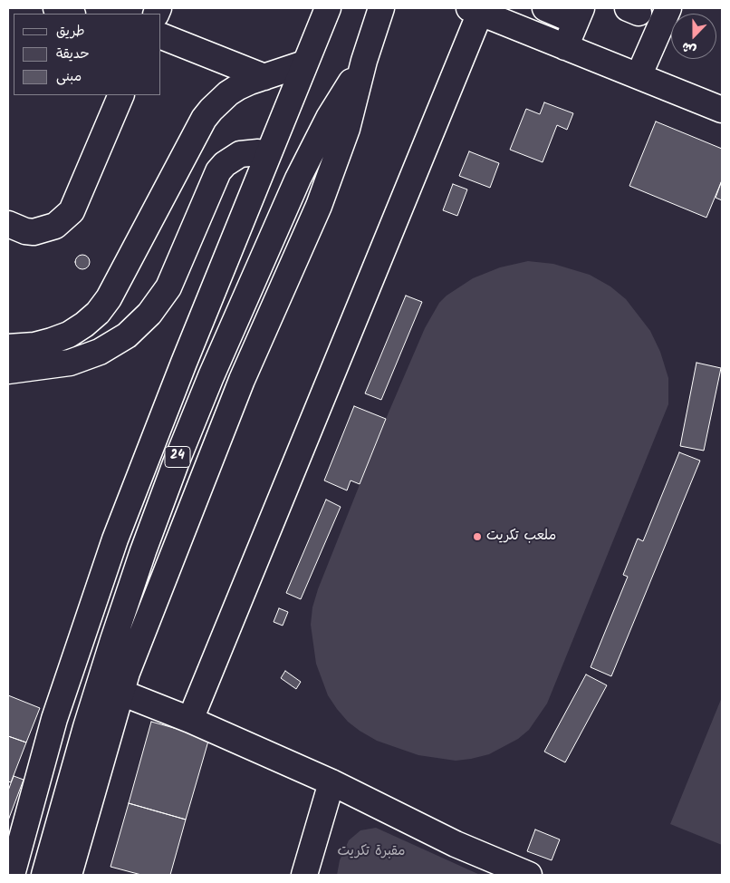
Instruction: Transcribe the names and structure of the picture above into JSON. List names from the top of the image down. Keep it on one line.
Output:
{"streets":{"main road":["24"]},"parks":["مقبرة تكريت"],"places":["ملعب تكريت"],"legend":["طريق","حديقة","مبنى"],"north":"bottom"}
